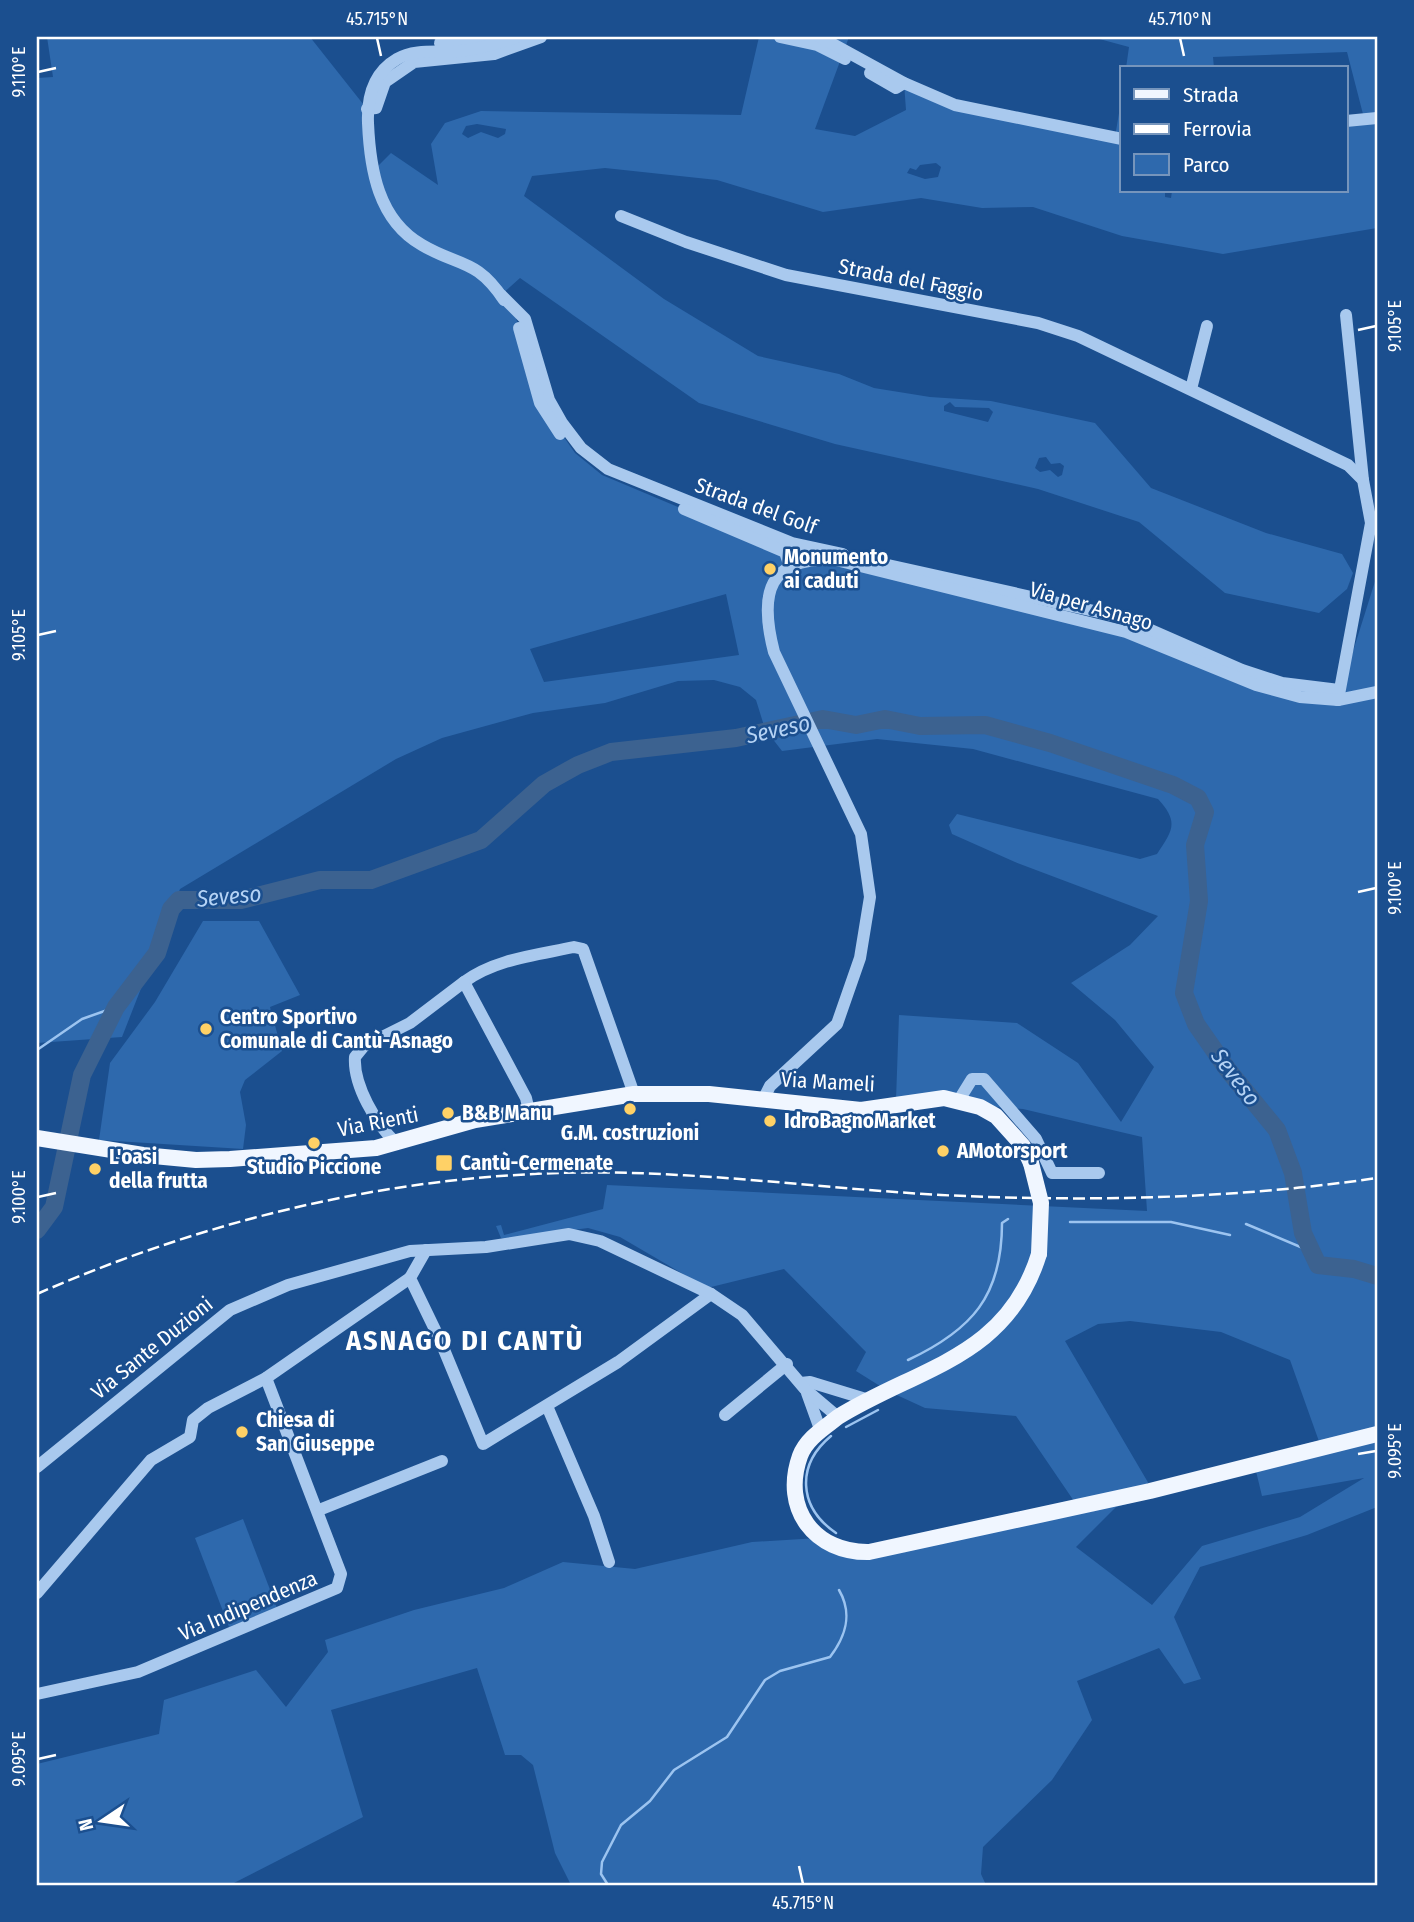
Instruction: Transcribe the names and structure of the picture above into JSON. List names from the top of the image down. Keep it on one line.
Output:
{"streets":{"main road":["Via Mameli","Via Rienti"],"street":["Strada del Faggio","Strada del Golf","Via per Asnago","Via Sante Duzioni","Via Indipendenza"]},"crossings":[["Strada del Golf","Via per Asnago"],["Via Mameli","Via Rienti"]],"districts":["ASNAGO DI CANTÙ"],"water":["Seveso"],"places":{"other":["Monumento ai caduti","Centro Sportivo Comunale di Cantù-Asnago","G.M. costruzioni","B&B Manu","IdroBagnoMarket","Studio Piccione","AMotorsport","L'oasi della frutta","Chiesa di San Giuseppe"],"transit":["Cantù-Cermenate"]},"legend":["Strada","Ferrovia","Parco"],"north":"left","coordinates":["45.715°N","45.710°N","9.110°E","9.105°E","9.100°E","9.095°E"]}
